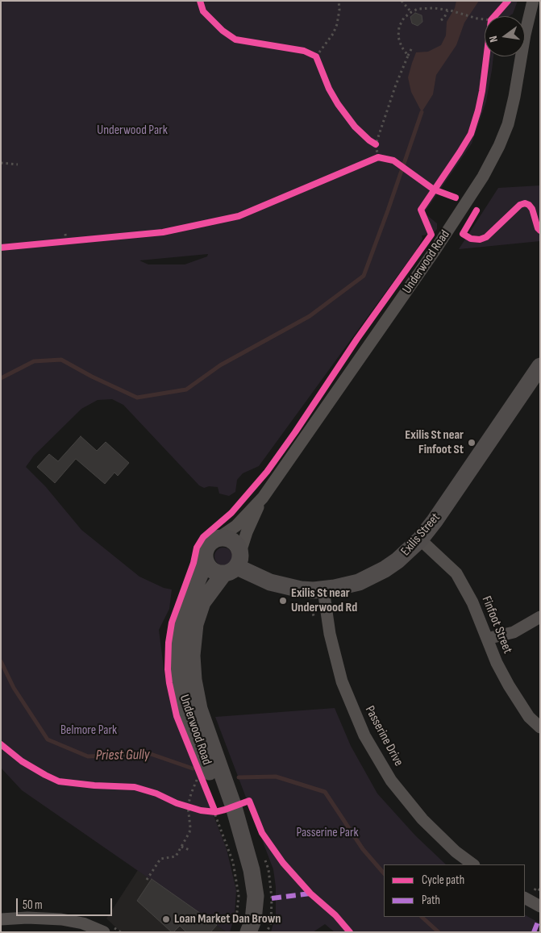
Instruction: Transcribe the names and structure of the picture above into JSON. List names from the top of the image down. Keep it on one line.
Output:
{"streets":{"street":["Underwood Road","Exilis Street","Finfoot Street","Passerine Drive"]},"crossings":[["Underwood Road","Exilis Street"],["Exilis Street","Finfoot Street"],["Exilis Street","Passerine Drive"]],"water":["Priest Gully"],"parks":["Underwood Park","Belmore Park","Passerine Park"],"places":["Exilis St near Finfoot St","Exilis St near Underwood Rd","Loan Market Dan Brown"],"legend":["Cycle path","Path"],"scale_bar":"50 m","north":"left"}
